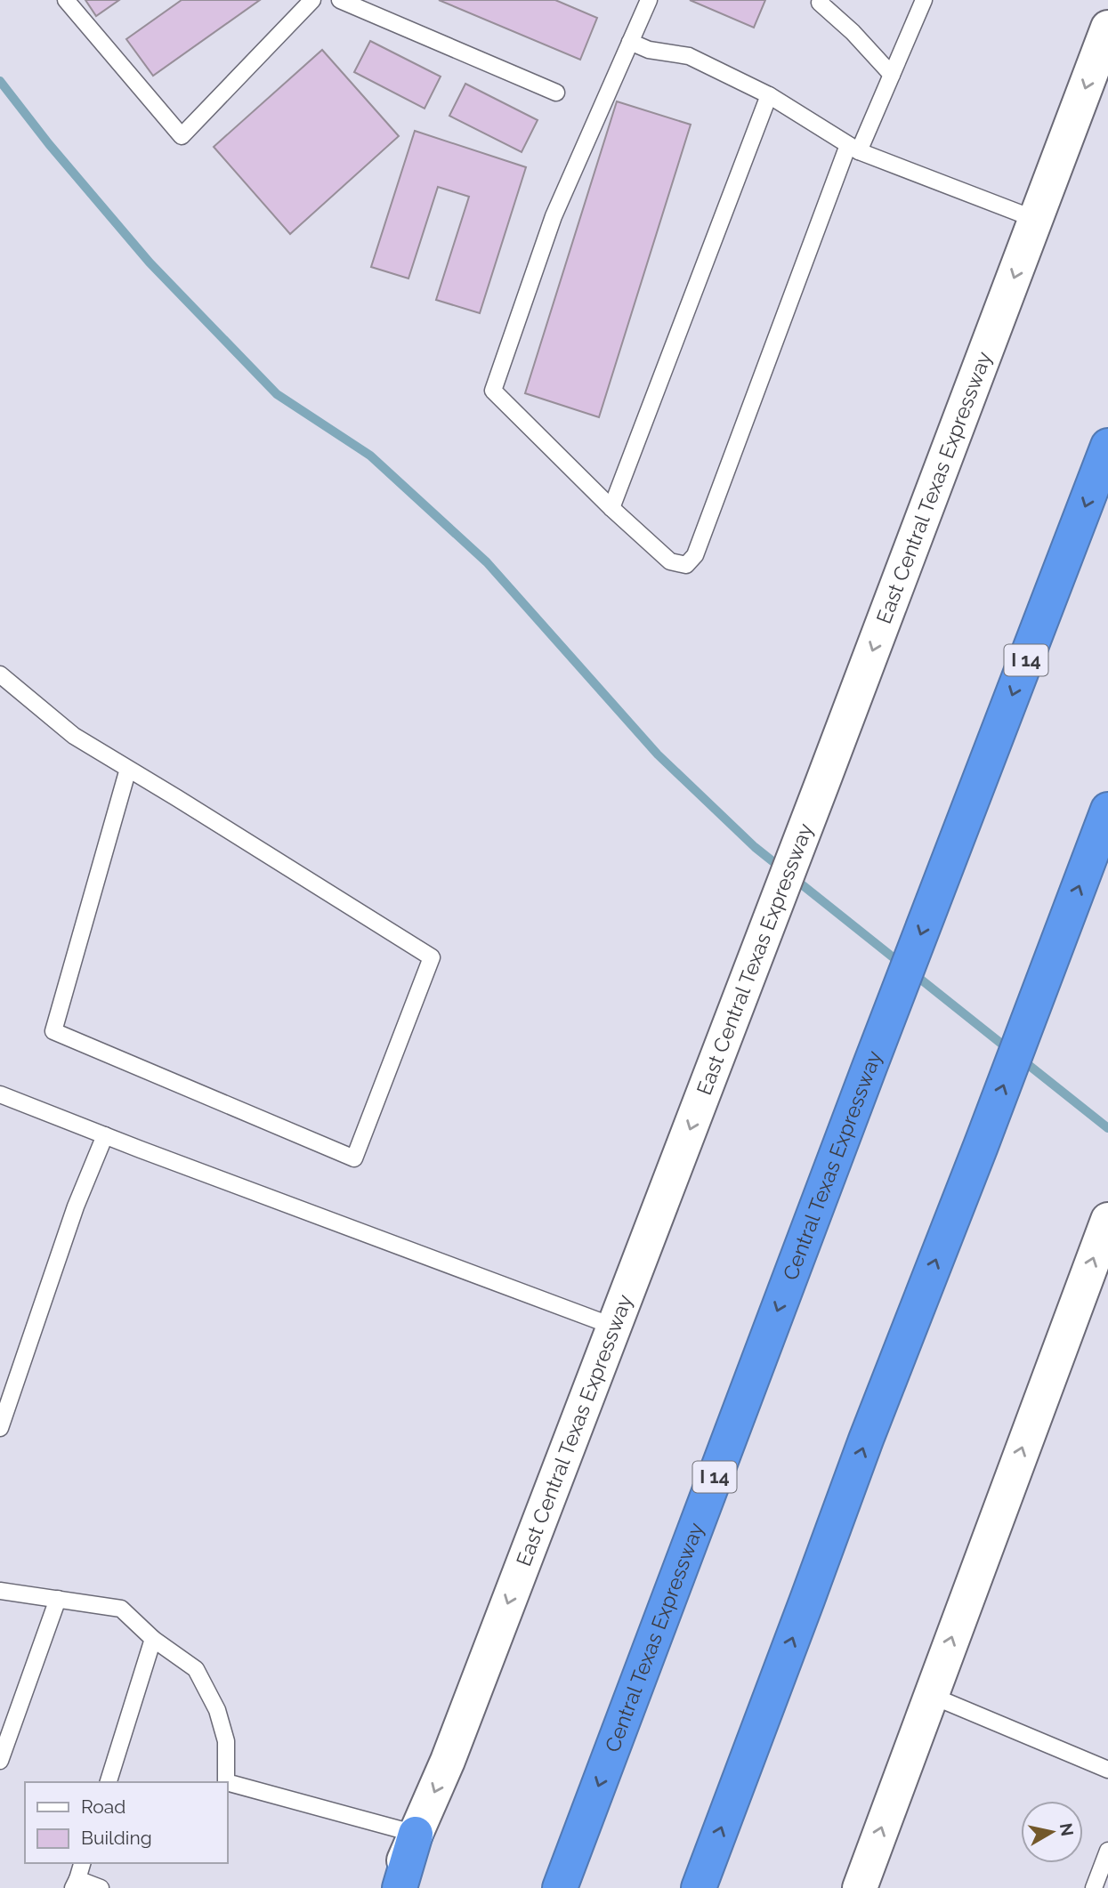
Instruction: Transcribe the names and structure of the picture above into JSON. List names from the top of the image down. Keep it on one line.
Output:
{"streets":{"highway":["I 14","Central Texas Expressway"],"main road":["East Central Texas Expressway"]},"one_way":["East Central Texas Expressway"],"legend":["Road","Building"],"north":"right"}
